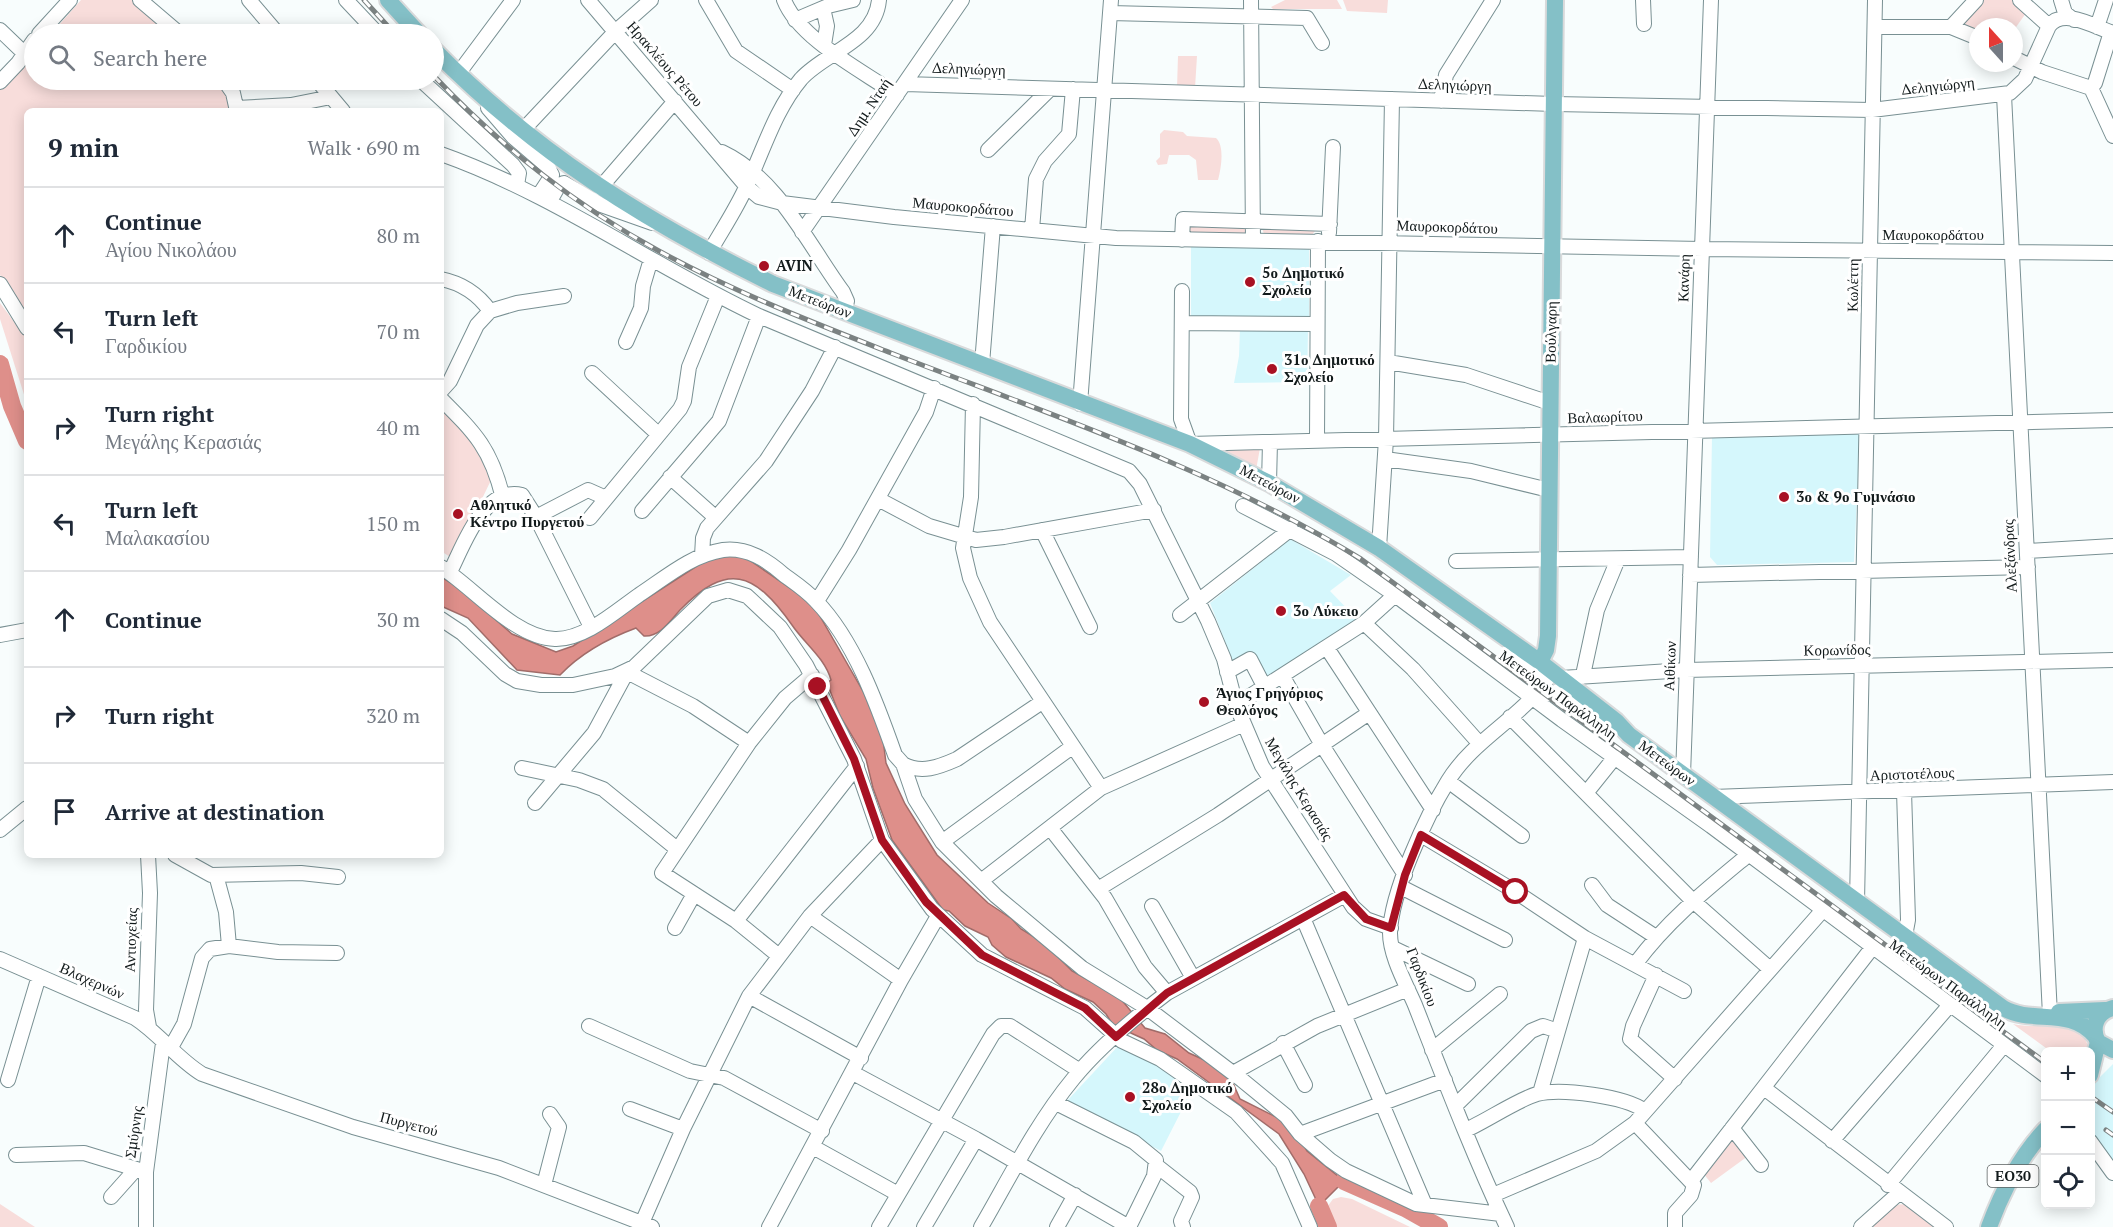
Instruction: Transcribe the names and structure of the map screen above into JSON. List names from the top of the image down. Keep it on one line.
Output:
{"streets":{"main road":["Μετεώρων","Βούλγαρη","ΕΟ30"],"street":["Ηρακλέους Ρέτου","Δεληγιώργη","Δημ. Νταή","Μαυροκορδάτου","Κανάρη","Κωλέττη","Βαλαωρίτου","Αλεξάνδρας","Κορωνίδος","Αιθίκων","Μετεώρων Παράλληλη","Αριστοτέλους","Μεγάλης Κερασιάς","Αντιοχείας","Γαρδικίου","Βλαχερνών","Πυργετού","Σμύρνης"]},"crossings":[["Ηρακλέους Ρέτου","Μαυροκορδάτου"],["Δεληγιώργη","Δημ. Νταή"],["Δεληγιώργη","Κανάρη"],["Δεληγιώργη","Κωλέττη"],["Δεληγιώργη","Βούλγαρη"],["Δεληγιώργη","Αλεξάνδρας"],["Δημ. Νταή","Μαυροκορδάτου"],["Μαυροκορδάτου","Κανάρη"],["Μαυροκορδάτου","Κωλέττη"],["Μαυροκορδάτου","Βούλγαρη"],["Μαυροκορδάτου","Αλεξάνδρας"],["Κανάρη","Βαλαωρίτου"],["Κανάρη","Αιθίκων"],["Κωλέττη","Μετεώρων"],["Κωλέττη","Βαλαωρίτου"],["Κωλέττη","Κορωνίδος"],["Κωλέττη","Αριστοτέλους"],["Μετεώρων","Βούλγαρη"],["Μετεώρων","Βαλαωρίτου"],["Μετεώρων","Αλεξάνδρας"],["Μετεώρων","Κορωνίδος"],["Μετεώρων","Αιθίκων"],["Μετεώρων","Αριστοτέλους"],["Βούλγαρη","Βαλαωρίτου"],["Βαλαωρίτου","Αλεξάνδρας"],["Αλεξάνδρας","Κορωνίδος"],["Αλεξάνδρας","Αριστοτέλους"],["Κορωνίδος","Αιθίκων"],["Μετεώρων Παράλληλη","Γαρδικίου"],["Μεγάλης Κερασιάς","Γαρδικίου"],["Αντιοχείας","Βλαχερνών"],["Βλαχερνών","Πυργετού"],["Βλαχερνών","Σμύρνης"],["Πυργετού","Σμύρνης"]],"places":["AVIN","5ο Δημοτικό Σχολείο","31ο Δημοτικό Σχολείο","3ο & 9ο Γυμνάσιο","Αθλητικό Κέντρο Πυργετού","3ο Λύκειο","Άγιος Γρηγόριος Θεολόγος","28ο Δημοτικό Σχολείο"],"north":"top","page":{"search":"Search here","heading":["9 min","Walk · 690 m"],"list":[["Continue","Αγίου Νικολάου","80 m"],["Turn left","Γαρδικίου","70 m"],["Turn right","Μεγάλης Κερασιάς","40 m"],["Turn left","Μαλακασίου","150 m"],["Continue","30 m"],["Turn right","320 m"],"Arrive at destination"],"map_buttons":["+","−"]}}
